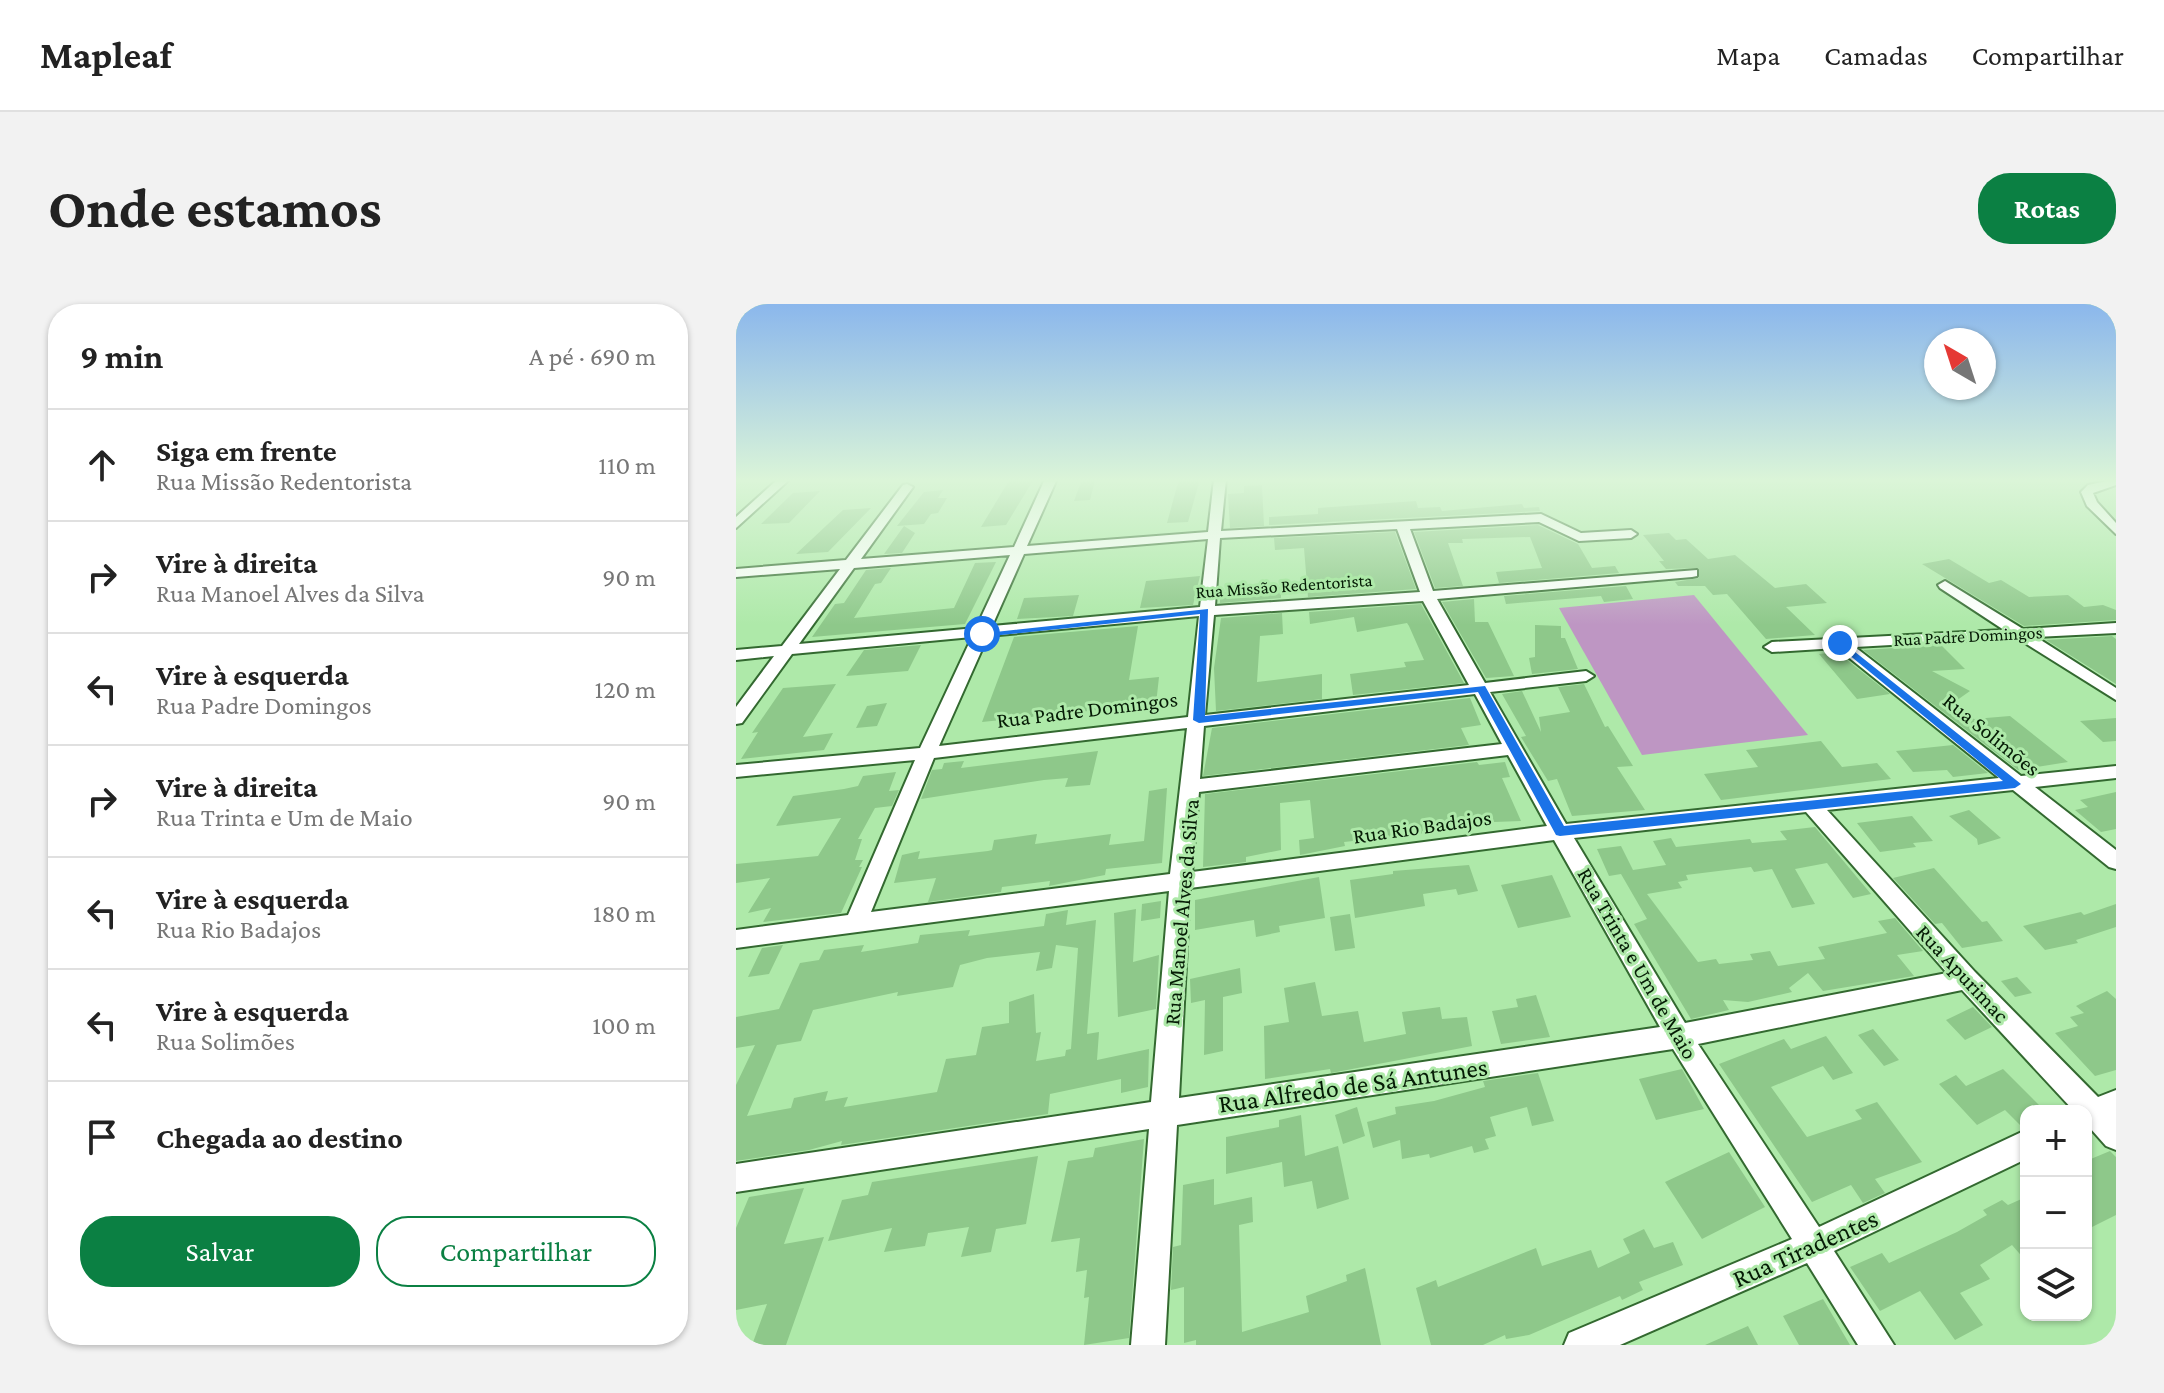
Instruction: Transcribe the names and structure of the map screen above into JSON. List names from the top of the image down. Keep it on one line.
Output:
{"streets":{"street":["Rua Missão Redentorista","Rua Padre Domingos","Rua Solimões","Rua Rio Badajos","Rua Manoel Alves da Silva","Rua Trinta e Um de Maio","Rua Apurimac","Rua Alfredo de Sá Antunes","Rua Tiradentes"]},"crossings":[["Rua Missão Redentorista","Rua Manoel Alves da Silva"],["Rua Missão Redentorista","Rua Trinta e Um de Maio"],["Rua Padre Domingos","Rua Solimões"],["Rua Padre Domingos","Rua Manoel Alves da Silva"],["Rua Padre Domingos","Rua Trinta e Um de Maio"],["Rua Solimões","Rua Rio Badajos"],["Rua Rio Badajos","Rua Manoel Alves da Silva"],["Rua Rio Badajos","Rua Trinta e Um de Maio"],["Rua Rio Badajos","Rua Apurimac"],["Rua Manoel Alves da Silva","Rua Alfredo de Sá Antunes"],["Rua Trinta e Um de Maio","Rua Alfredo de Sá Antunes"],["Rua Trinta e Um de Maio","Rua Tiradentes"],["Rua Apurimac","Rua Alfredo de Sá Antunes"]],"north":"top left","page":{"header":"Mapleaf","nav":["Mapa","Camadas","Compartilhar"],"buttons":["Rotas",["Salvar","Compartilhar"]],"title":"Onde estamos","heading":["9 min","A pé · 690 m"],"list":[["Siga em frente","Rua Missão Redentorista","110 m"],["Vire à direita","Rua Manoel Alves da Silva","90 m"],["Vire à esquerda","Rua Padre Domingos","120 m"],["Vire à direita","Rua Trinta e Um de Maio","90 m"],["Vire à esquerda","Rua Rio Badajos","180 m"],["Vire à esquerda","Rua Solimões","100 m"],"Chegada ao destino"],"map_buttons":["+","−"]}}
